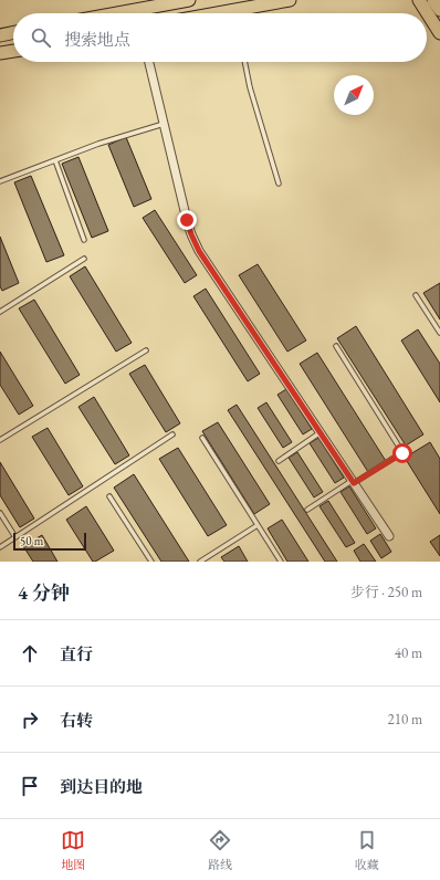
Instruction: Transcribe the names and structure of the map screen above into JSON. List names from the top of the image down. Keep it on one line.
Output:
{"scale_bar":"50 m","north":"top right","page":{"search":"搜索地点","scale":"50 m","heading":["4 分钟","步行 · 250 m"],"list":[["直行","40 m"],["右转","210 m"],"到达目的地"],"nav":["地图","路线","收藏"]}}
